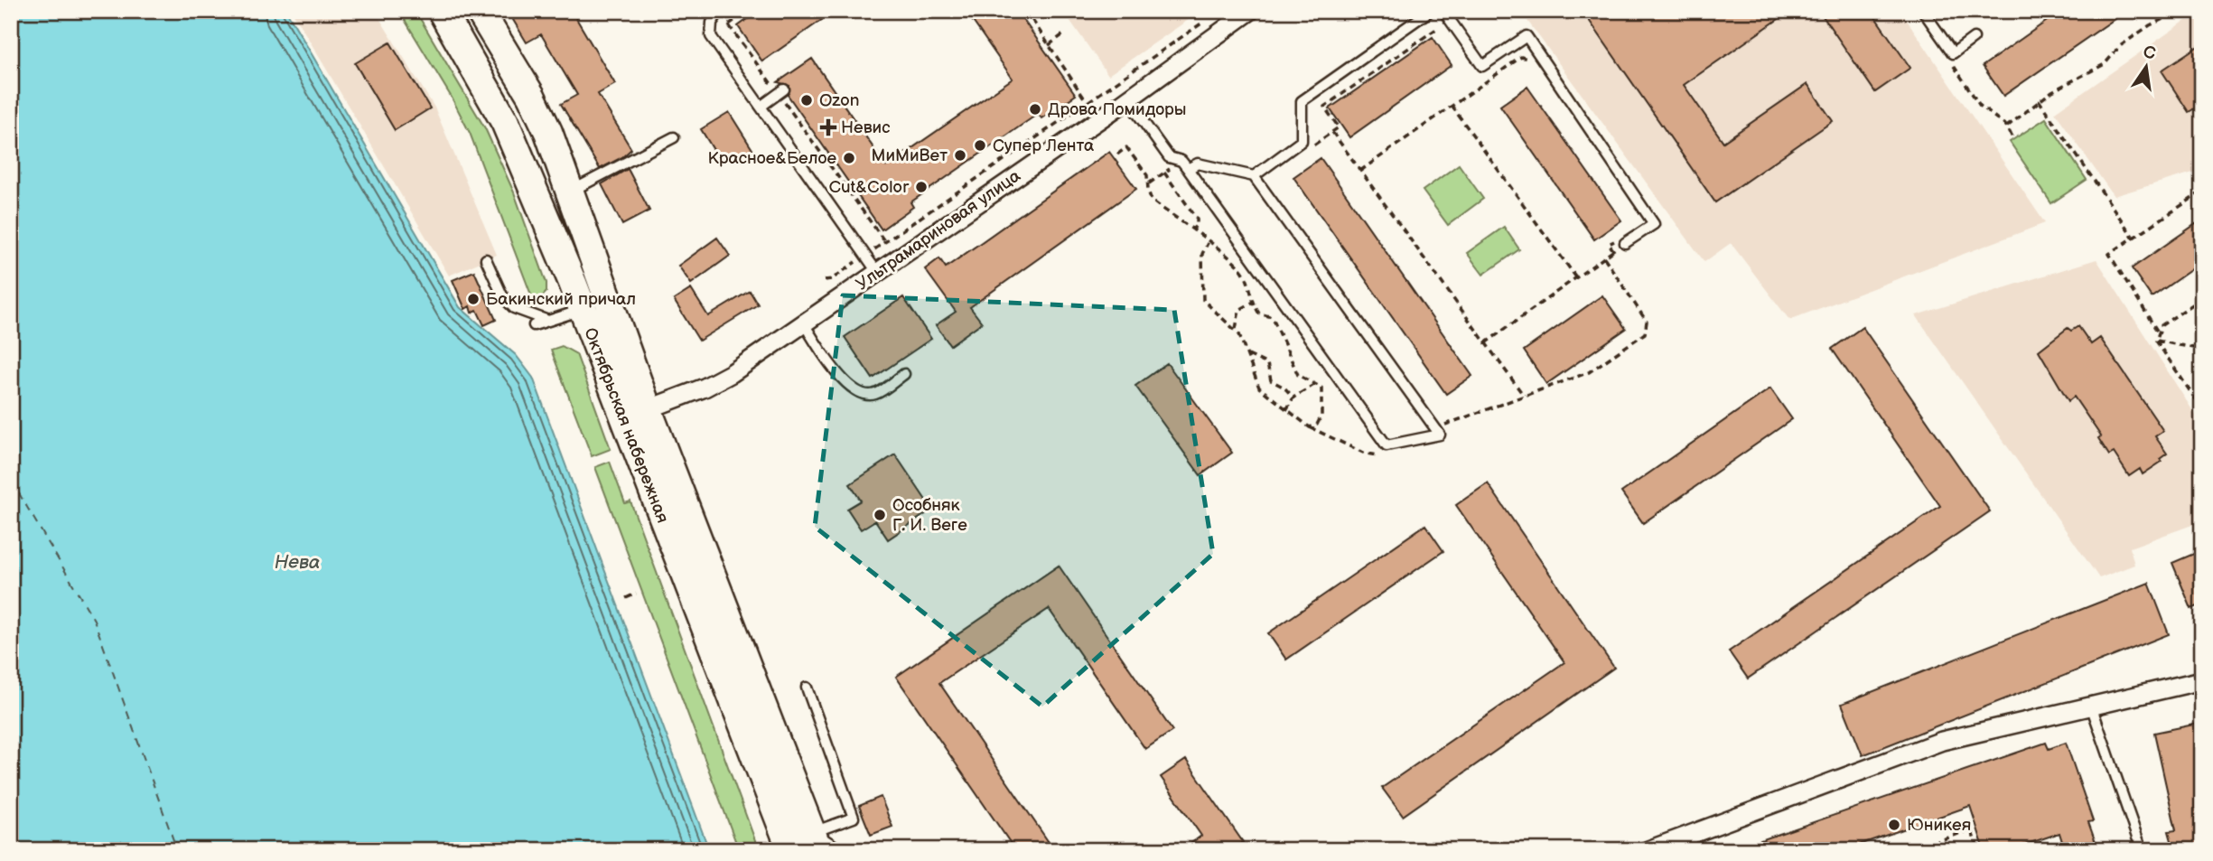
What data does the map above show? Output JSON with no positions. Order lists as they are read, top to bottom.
{
  "streets": {
    "main road": ["Октябрьская набережная"],
    "street": ["Ультрамариновая улица"]
  },
  "crossings": [
    ["Ультрамариновая улица", "Октябрьская набережная"]
  ],
  "water": ["Нева"],
  "places": {
    "other": [
      "Ozon",
      "Дрова Помидоры",
      "Супер Лента",
      "МиМиВет",
      "Красное&Белое",
      "Cut&Color",
      "Бакинский причал",
      "Особняк Г. И. Веге",
      "Юникея"
    ],
    "health": ["Невис"]
  },
  "north": "top"
}
